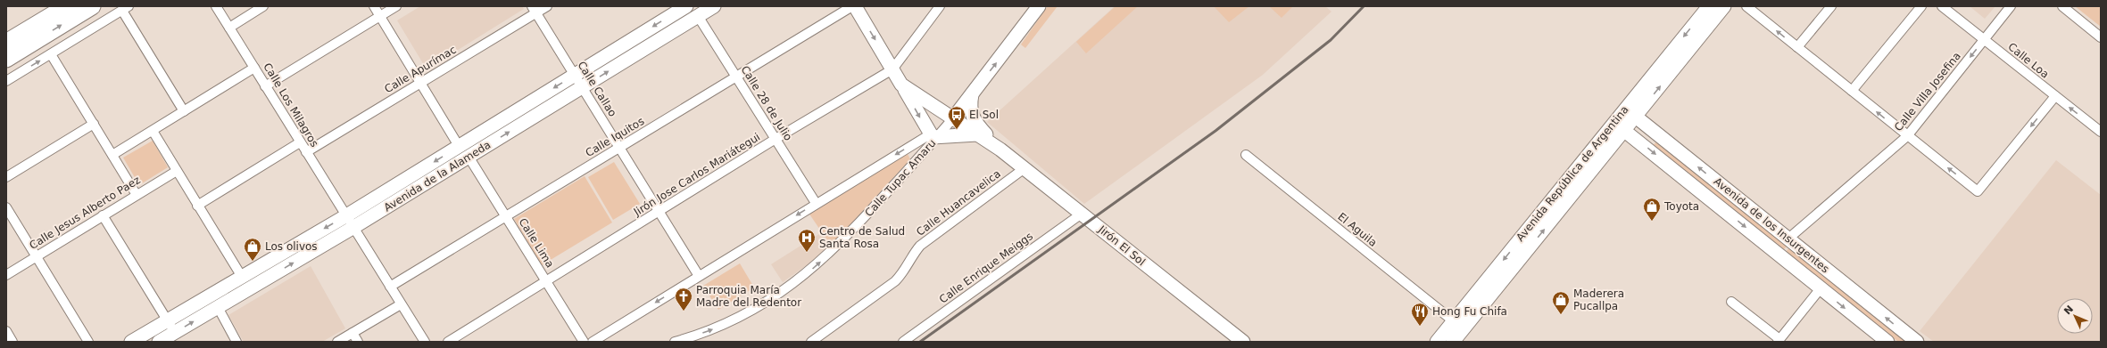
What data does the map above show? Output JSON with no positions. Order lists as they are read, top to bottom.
{
  "streets": {
    "street": [
      "Calle Loa",
      "Calle Apurímac",
      "Calle Callao",
      "Calle Villa Josefina",
      "Calle 28 de Julio",
      "Calle Los Milagros",
      "Calle Iquitos",
      "Avenida República de Argentina",
      "Jirón Jose Carlos Mariátegui",
      "Avenida de la Alameda",
      "Calle Tupac Amaru",
      "Calle Huancavelica",
      "Calle Jesus Alberto Paez",
      "Avenida de los Insurgentes",
      "El Aguila",
      "Calle Lima",
      "Jirón El Sol",
      "Calle Enrique Meiggs"
    ]
  },
  "crossings": [
    ["Calle Loa", "Calle Villa Josefina"],
    ["Calle Apurímac", "Calle Callao"],
    ["Calle Apurímac", "Calle Los Milagros"],
    ["Calle Callao", "Calle Iquitos"],
    ["Calle Callao", "Jirón Jose Carlos Mariátegui"],
    ["Calle Callao", "Avenida de la Alameda"],
    ["Calle Callao", "Calle Tupac Amaru"],
    ["Calle Villa Josefina", "Avenida de los Insurgentes"],
    ["Calle 28 de Julio", "Calle Iquitos"],
    ["Calle 28 de Julio", "Jirón Jose Carlos Mariátegui"],
    ["Calle 28 de Julio", "Avenida de la Alameda"],
    ["Calle 28 de Julio", "Calle Tupac Amaru"],
    ["Calle Los Milagros", "Calle Iquitos"],
    ["Calle Los Milagros", "Avenida de la Alameda"],
    ["Calle Iquitos", "Calle Lima"],
    ["Avenida República de Argentina", "Avenida de los Insurgentes"],
    ["Avenida República de Argentina", "El Aguila"],
    ["Jirón Jose Carlos Mariátegui", "Calle Lima"],
    ["Avenida de la Alameda", "Calle Lima"],
    ["Calle Tupac Amaru", "Jirón El Sol"],
    ["Calle Huancavelica", "Jirón El Sol"],
    ["Jirón El Sol", "Calle Enrique Meiggs"]
  ],
  "places": {
    "bus stop": ["El Sol"],
    "shop": ["Toyota", "Los olivos", "Maderera Pucallpa"],
    "hospital": ["Centro de Salud Santa Rosa"],
    "church": ["Parroquia María Madre del Redentor"],
    "restaurant": ["Hong Fu Chifa"]
  },
  "north": "top left"
}
